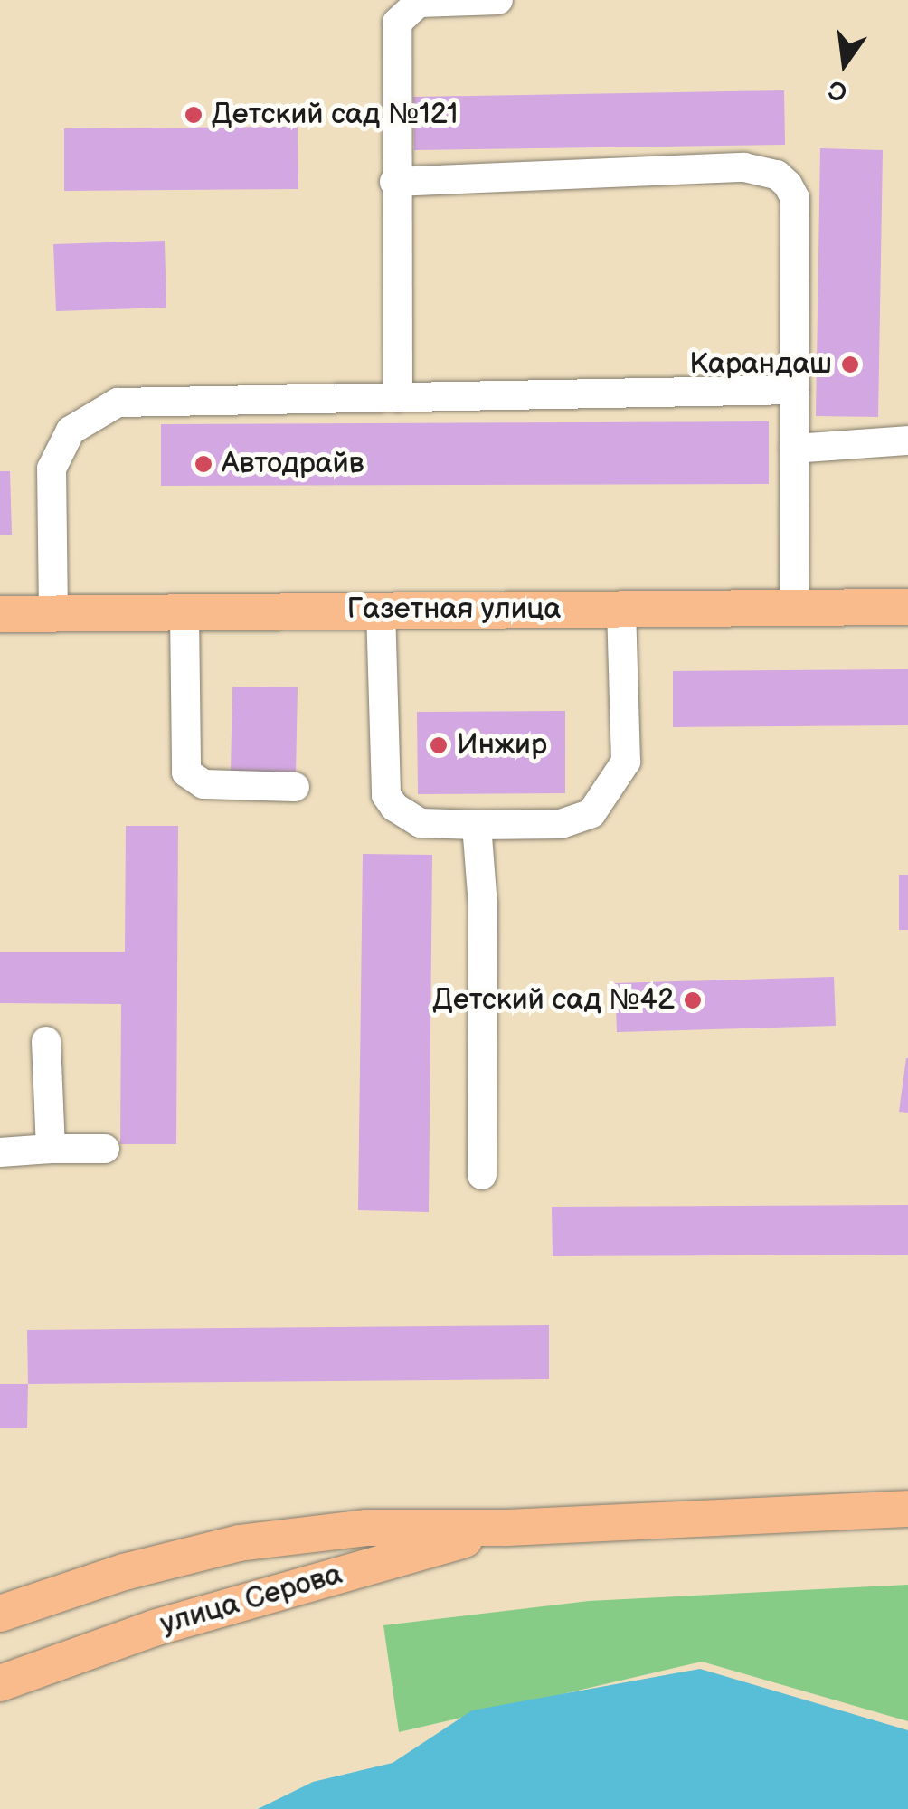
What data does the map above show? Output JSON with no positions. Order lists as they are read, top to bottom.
{
  "streets": {
    "main road": ["Газетная улица", "улица Серова"]
  },
  "places": [
    "Детский сад №121",
    "Карандаш",
    "Автодрайв",
    "Инжир",
    "Детский сад №42"
  ],
  "north": "bottom"
}
